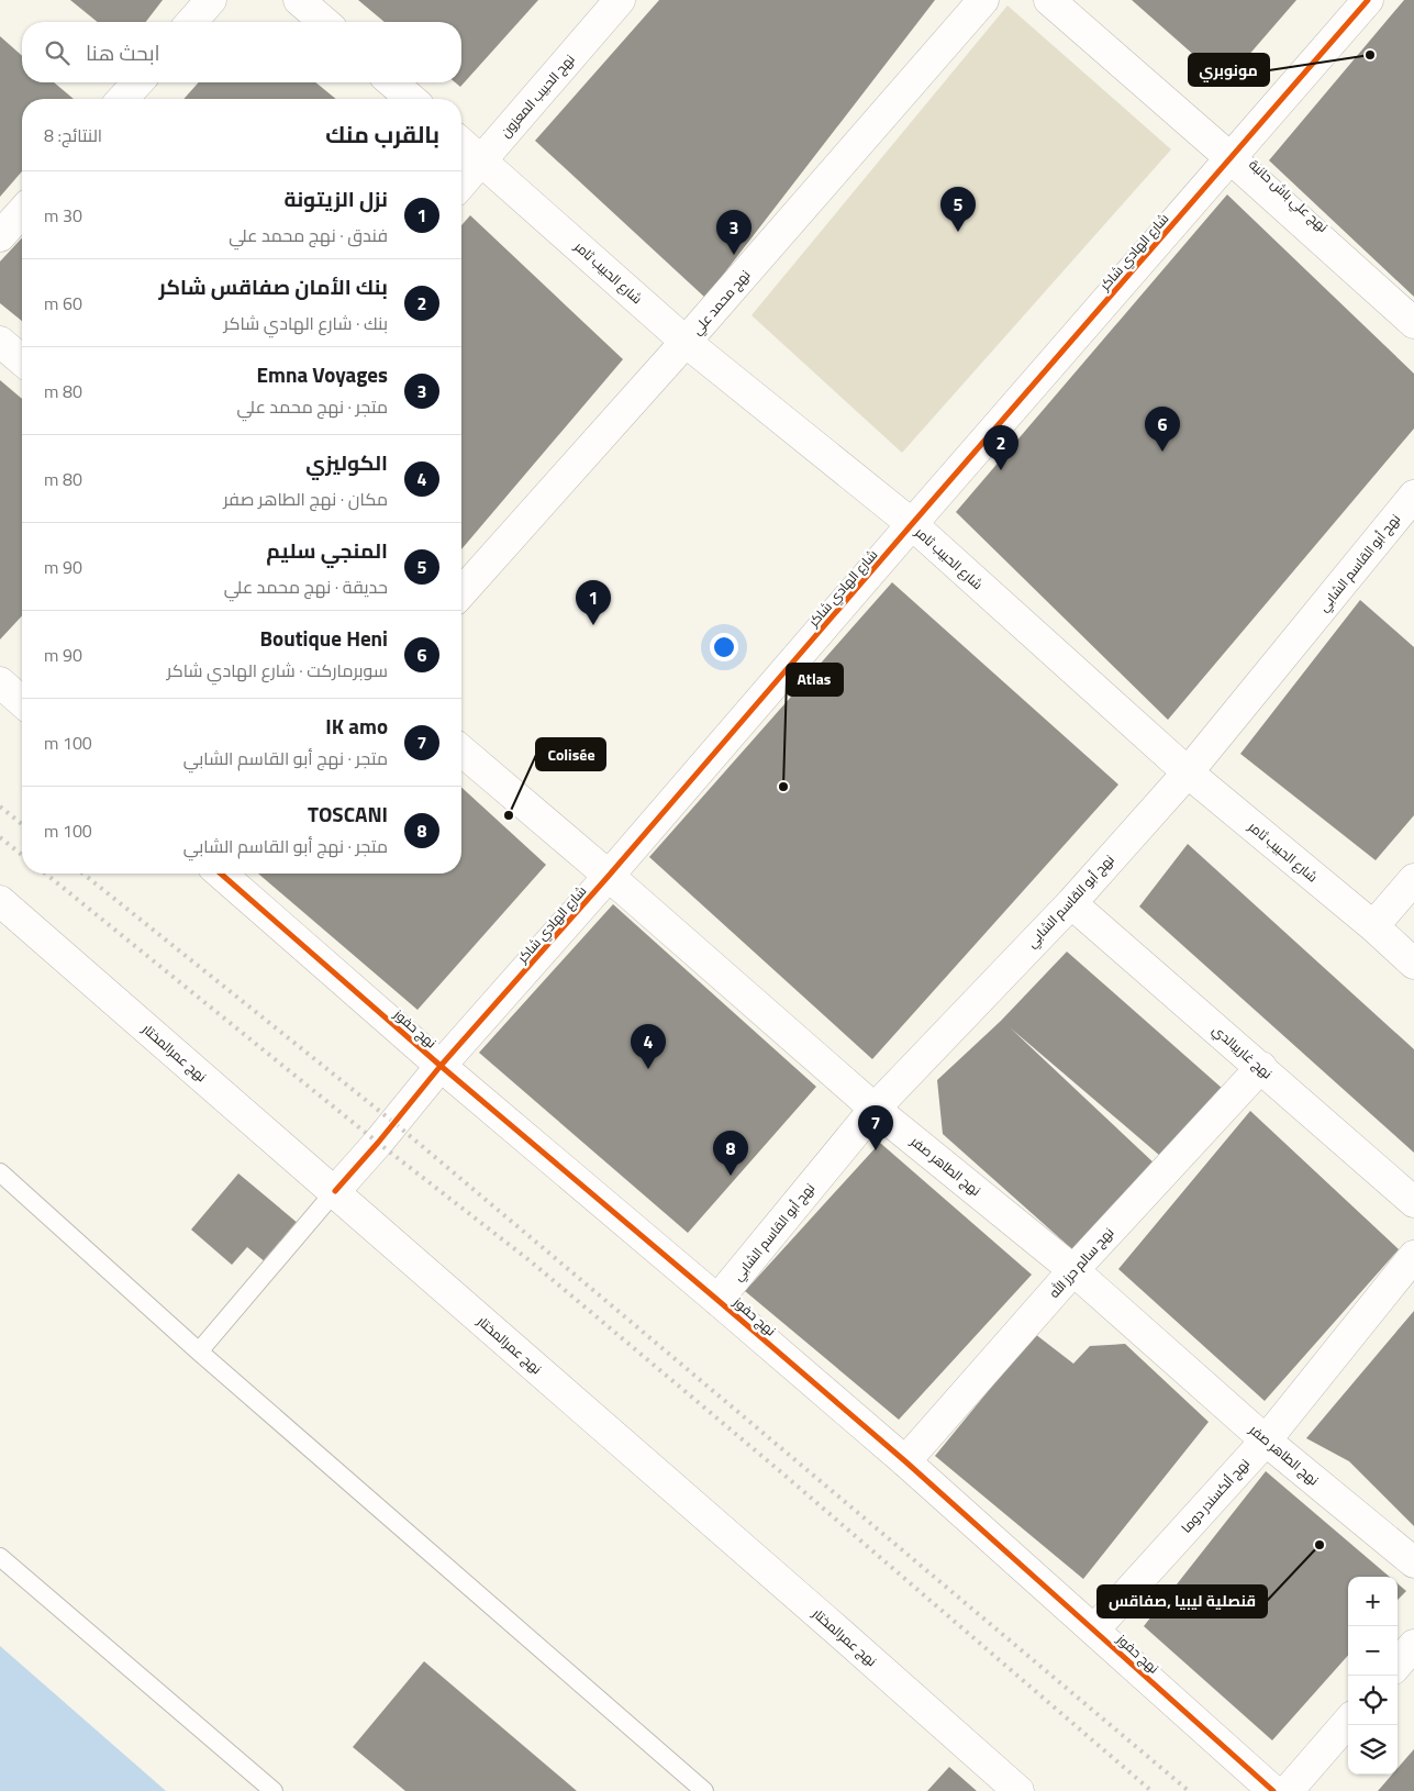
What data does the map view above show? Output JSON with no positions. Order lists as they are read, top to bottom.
{
  "streets": {
    "street": [
      "نهج الحبيب المعزون",
      "نهج علي باش حانبة",
      "شارع الهادي شاكر",
      "شارع الحبيب ثامر",
      "نهج محمد علي",
      "نهج أبو القاسم الشابي",
      "نهج حفوز",
      "نهج غاريبالدي",
      "نهج عمرالمختار",
      "نهج الطاهر صفر",
      "نهج سالم حرز الله",
      "نهج ألكسندر دوما"
    ]
  },
  "crossings": [
    ["نهج الحبيب المعزون", "شارع الحبيب ثامر"],
    ["نهج علي باش حانبة", "شارع الهادي شاكر"],
    ["شارع الهادي شاكر", "شارع الحبيب ثامر"],
    ["شارع الهادي شاكر", "نهج حفوز"],
    ["شارع الهادي شاكر", "نهج عمرالمختار"],
    ["شارع الهادي شاكر", "نهج الطاهر صفر"],
    ["شارع الحبيب ثامر", "نهج محمد علي"],
    ["شارع الحبيب ثامر", "نهج أبو القاسم الشابي"],
    ["نهج أبو القاسم الشابي", "نهج حفوز"],
    ["نهج أبو القاسم الشابي", "نهج غاريبالدي"],
    ["نهج أبو القاسم الشابي", "نهج الطاهر صفر"],
    ["نهج حفوز", "نهج سالم حرز الله"],
    ["نهج حفوز", "نهج ألكسندر دوما"],
    ["نهج غاريبالدي", "نهج سالم حرز الله"],
    ["نهج الطاهر صفر", "نهج سالم حرز الله"],
    ["نهج الطاهر صفر", "نهج ألكسندر دوما"]
  ],
  "places": [
    "مونوبري",
    "Atlas",
    "Colisée",
    "قنصلية ليبيا ,صفاقس"
  ],
  "page": {
    "search": "ابحث هنا",
    "heading": ["بالقرب منك", "النتائج: 8"],
    "list": [
      {
        "mark": "1",
        "name": "نزل الزيتونة",
        "note": "فندق · نهج محمد علي",
        "value": "30 m"
      },
      {
        "mark": "2",
        "name": "بنك الأمان صفاقس شاكر",
        "note": "بنك · شارع الهادي شاكر",
        "value": "60 m"
      },
      {
        "mark": "3",
        "name": "Emna Voyages",
        "note": "متجر · نهج محمد علي",
        "value": "80 m"
      },
      {
        "mark": "4",
        "name": "الكوليزي",
        "note": "مكان · نهج الطاهر صفر",
        "value": "80 m"
      },
      {
        "mark": "5",
        "name": "المنجي سليم",
        "note": "حديقة · نهج محمد علي",
        "value": "90 m"
      },
      {
        "mark": "6",
        "name": "Boutique Heni",
        "note": "سوبرماركت · شارع الهادي شاكر",
        "value": "90 m"
      },
      {
        "mark": "7",
        "name": "IK amo",
        "note": "متجر · نهج أبو القاسم الشابي",
        "value": "100 m"
      },
      {
        "mark": "8",
        "name": "TOSCANI",
        "note": "متجر · نهج أبو القاسم الشابي",
        "value": "100 m"
      }
    ],
    "pins": [
      "5",
      "3",
      "6",
      "2",
      "1",
      "4",
      "7",
      "8"
    ],
    "map_buttons": ["+", "−"]
  }
}
